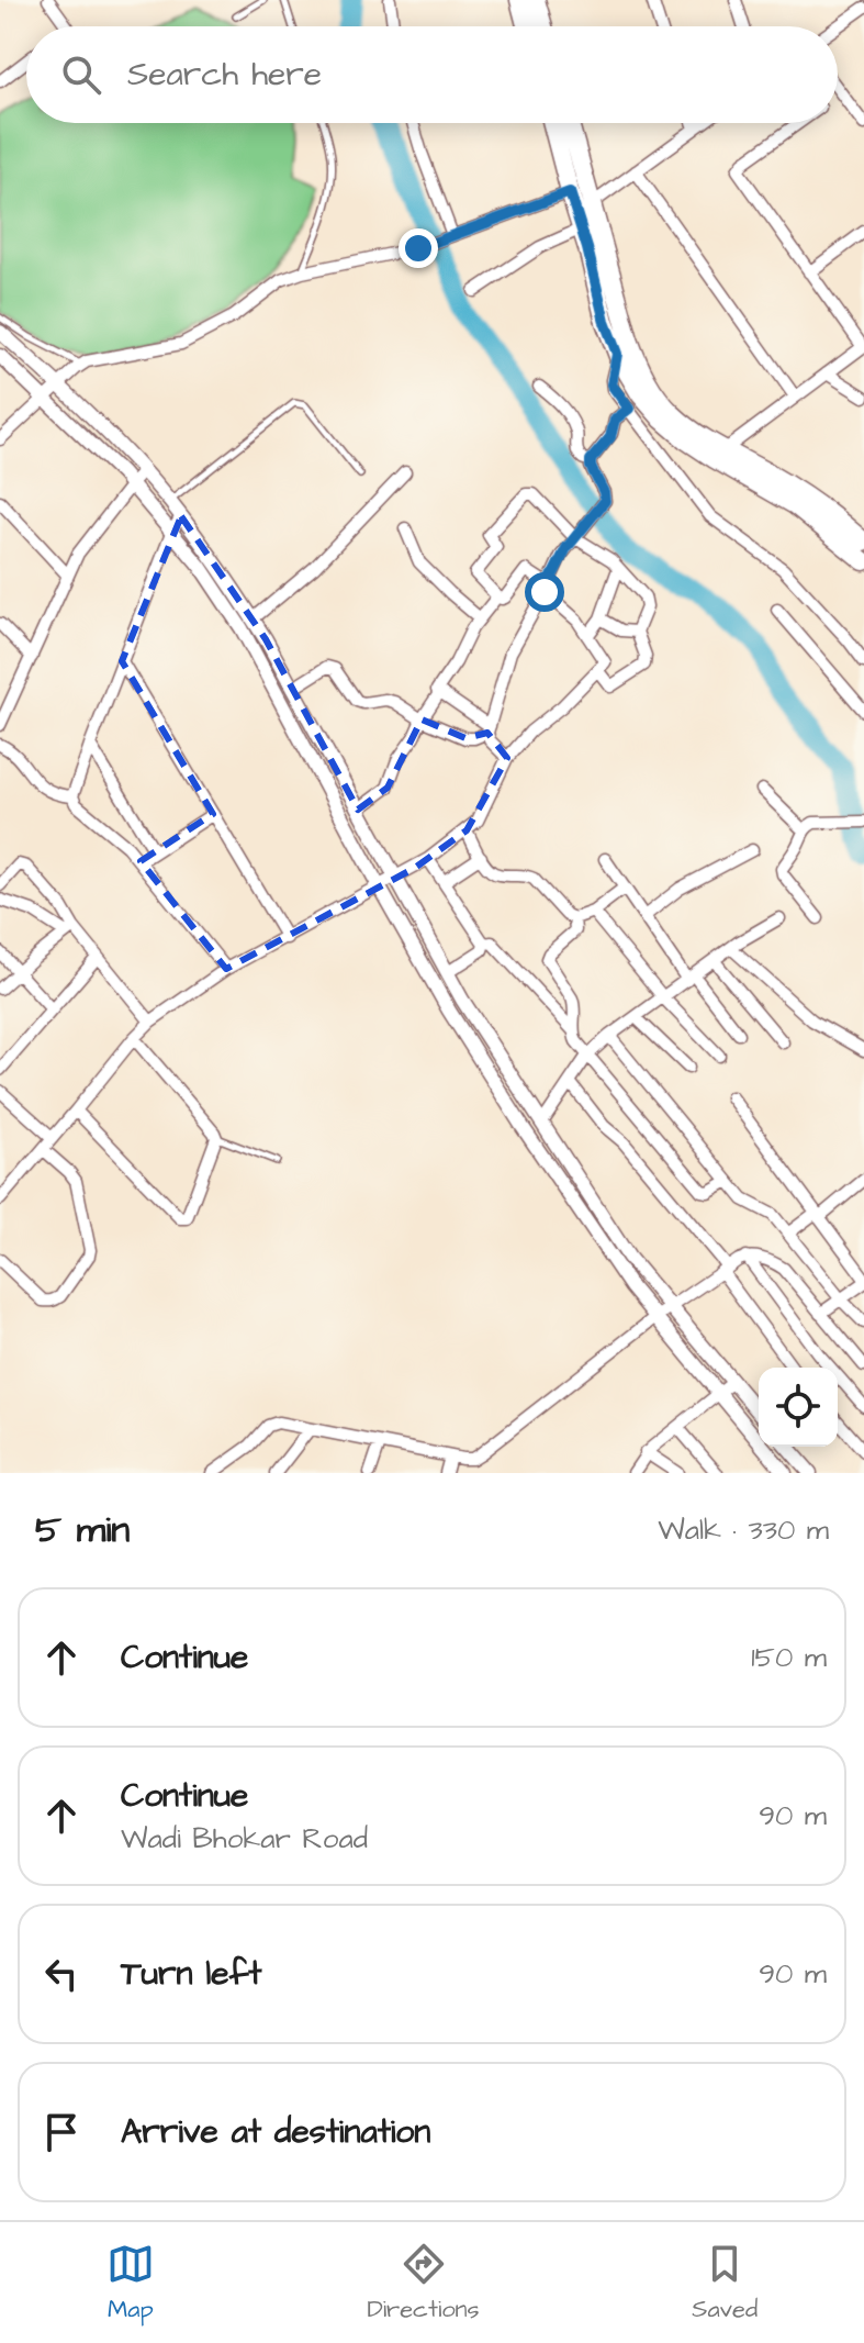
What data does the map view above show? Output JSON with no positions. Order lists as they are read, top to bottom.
{
  "page": {
    "search": "Search here",
    "heading": ["5 min", "Walk · 330 m"],
    "list": [
      ["Continue", "150 m"],
      ["Continue", "Wadi Bhokar Road", "90 m"],
      ["Turn left", "90 m"],
      "Arrive at destination"
    ],
    "nav": ["Map", "Directions", "Saved"]
  }
}
